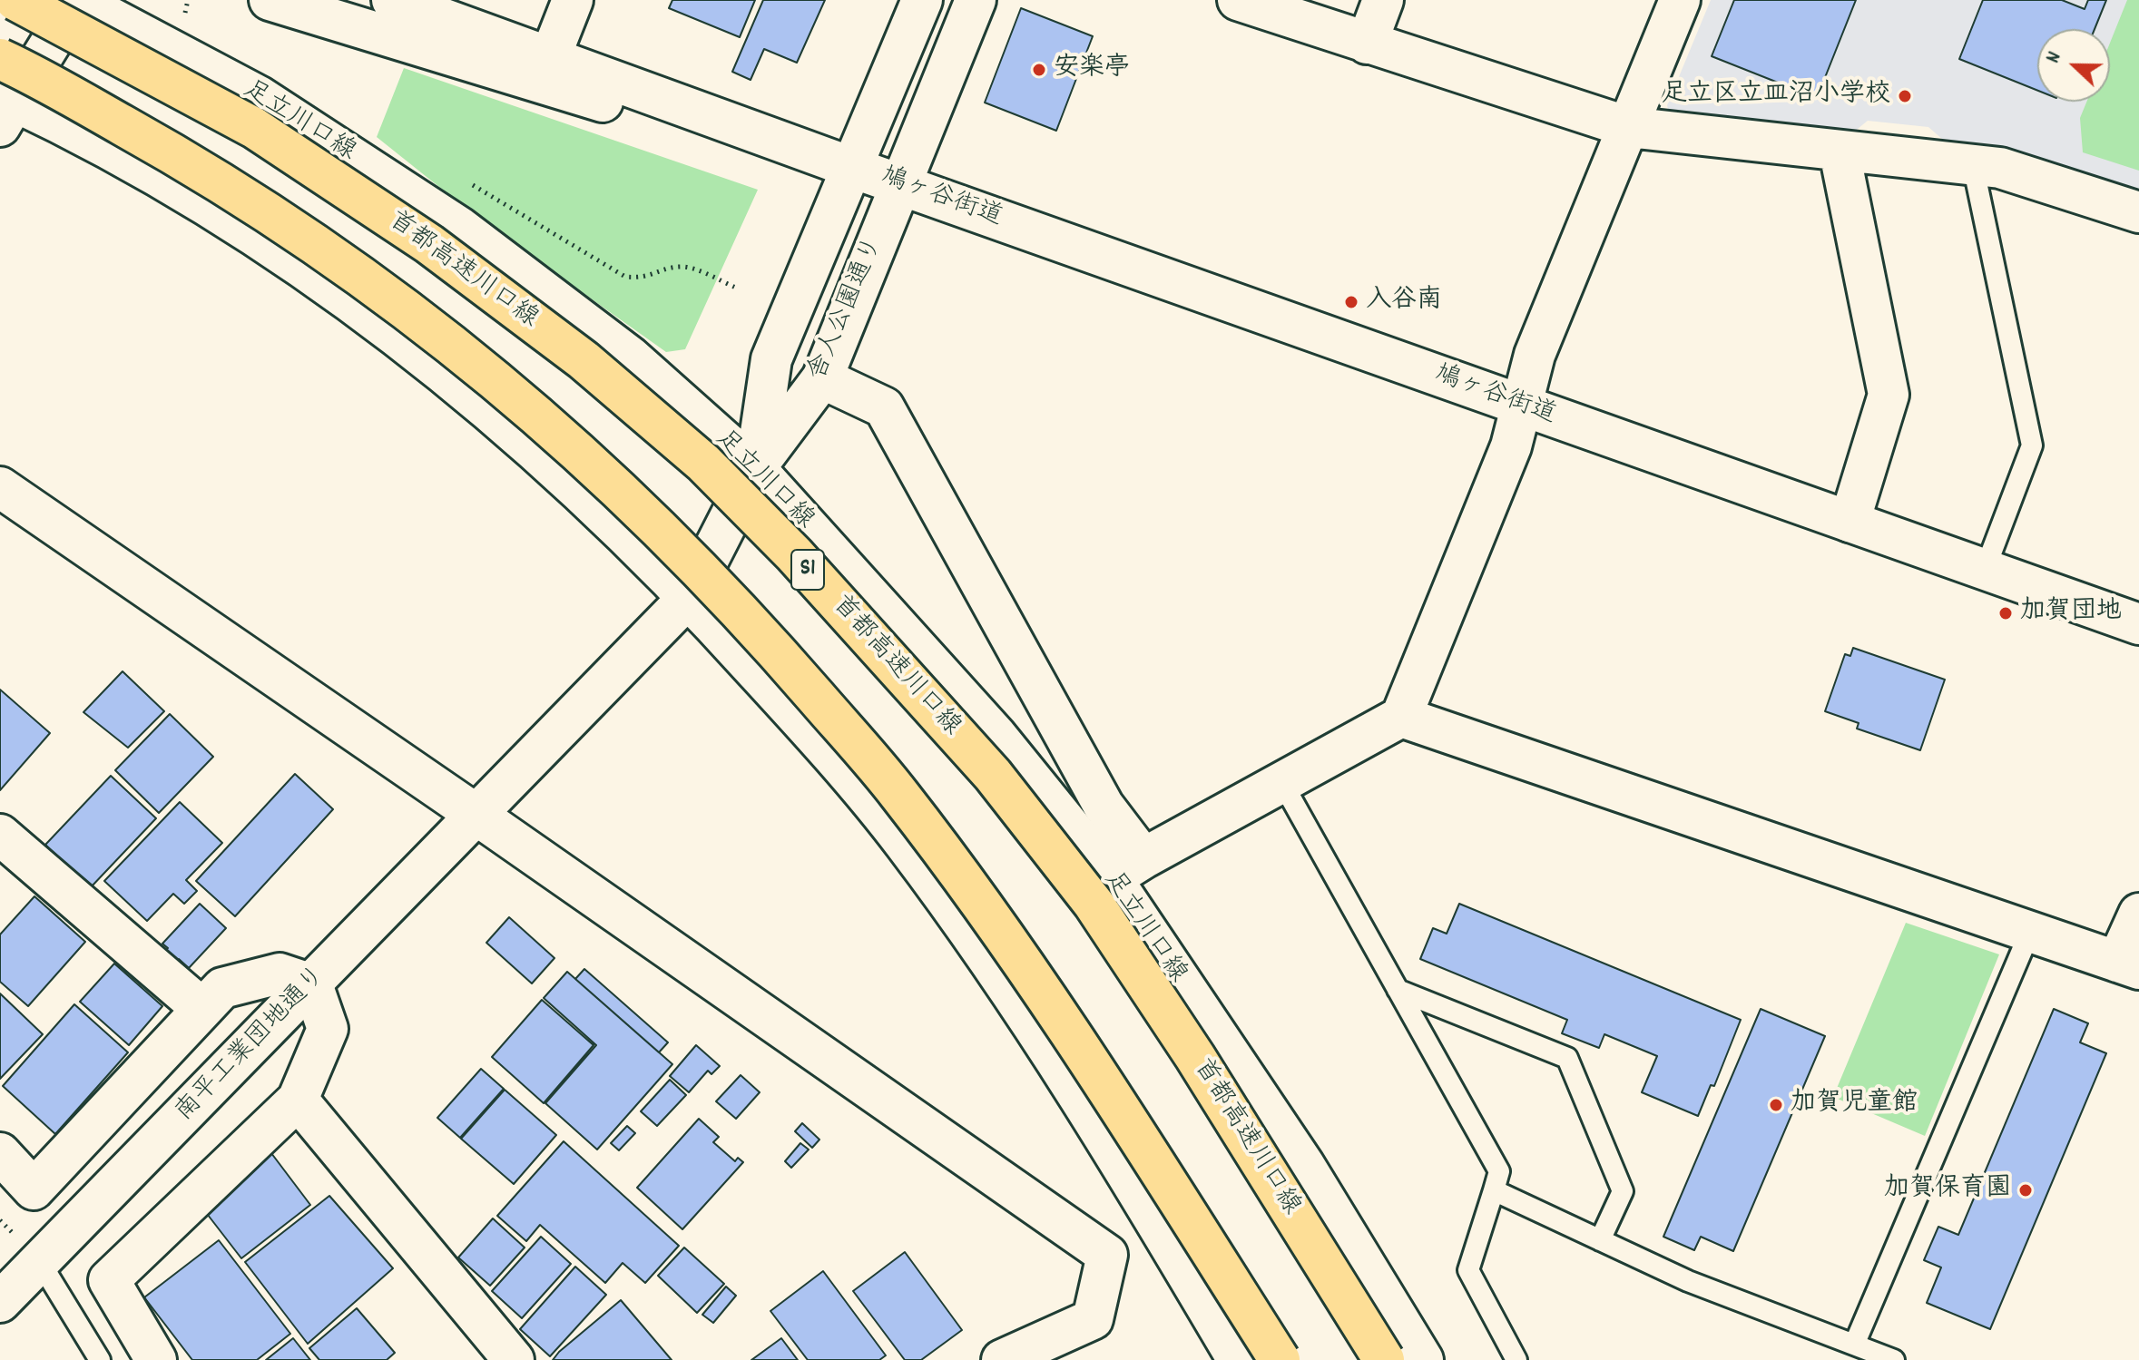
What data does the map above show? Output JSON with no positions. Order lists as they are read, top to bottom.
{
  "streets": {
    "highway": ["首都高速川口線", "S1"],
    "street": [
      "足立川口線",
      "鳩ヶ谷街道",
      "舎人公園通り",
      "南平工業団地通り"
    ]
  },
  "crossings": [
    ["足立川口線", "舎人公園通り"],
    ["足立川口線", "南平工業団地通り"],
    ["鳩ヶ谷街道", "舎人公園通り"],
    ["舎人公園通り", "南平工業団地通り"]
  ],
  "places": [
    "安楽亭",
    "足立区立皿沼小学校",
    "入谷南",
    "加賀団地",
    "加賀児童館",
    "加賀保育園"
  ],
  "north": "left"
}
